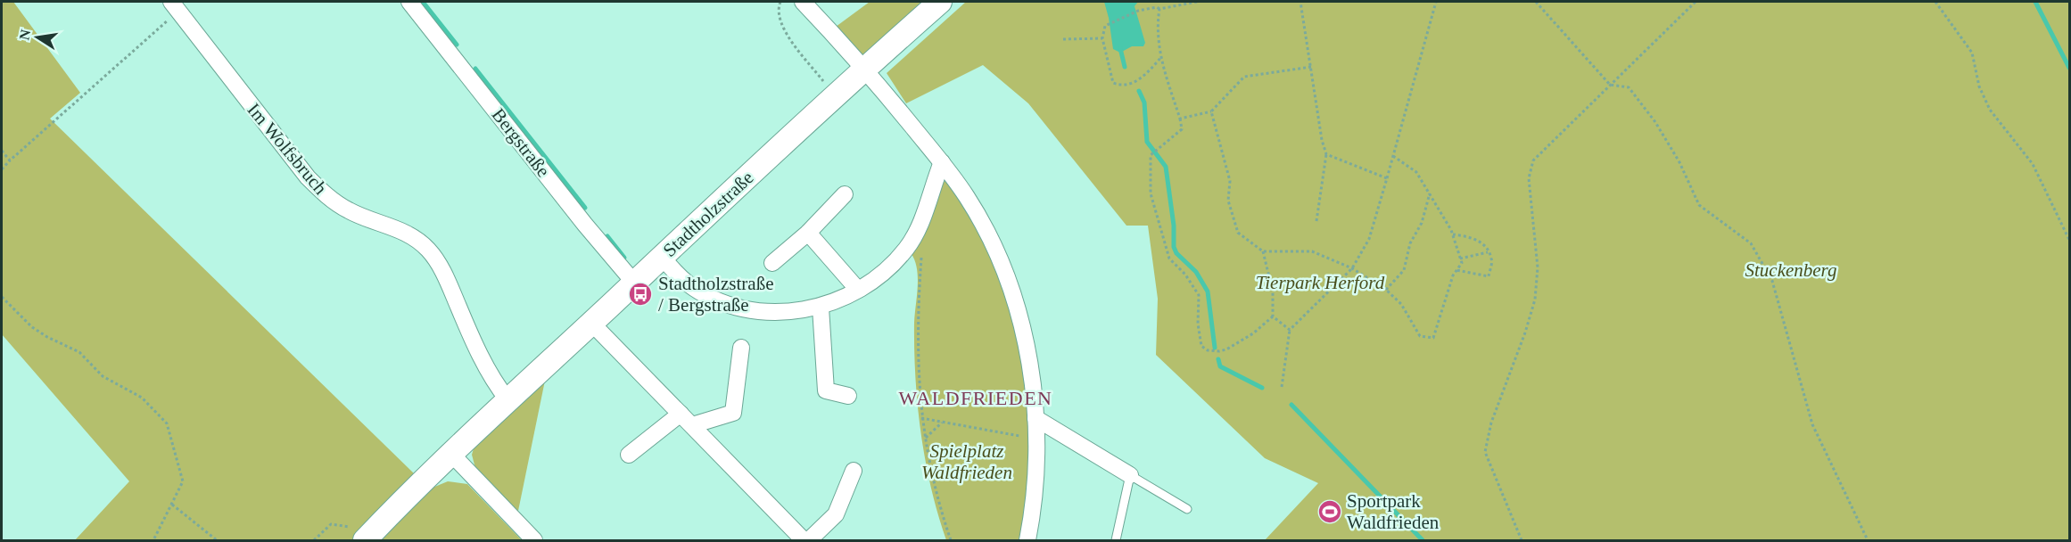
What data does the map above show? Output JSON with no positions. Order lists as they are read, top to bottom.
{
  "streets": {
    "street": ["Bergstraße", "Im Wolfsbruch", "Stadtholzstraße"]
  },
  "crossings": [
    ["Bergstraße", "Stadtholzstraße"],
    ["Im Wolfsbruch", "Stadtholzstraße"]
  ],
  "districts": ["WALDFRIEDEN"],
  "parks": ["Stuckenberg", "Tierpark Herford", "Spielplatz Waldfrieden"],
  "places": {
    "bus stop": ["Stadtholzstraße / Bergstraße"],
    "sports": ["Sportpark Waldfrieden"]
  },
  "north": "left"
}
